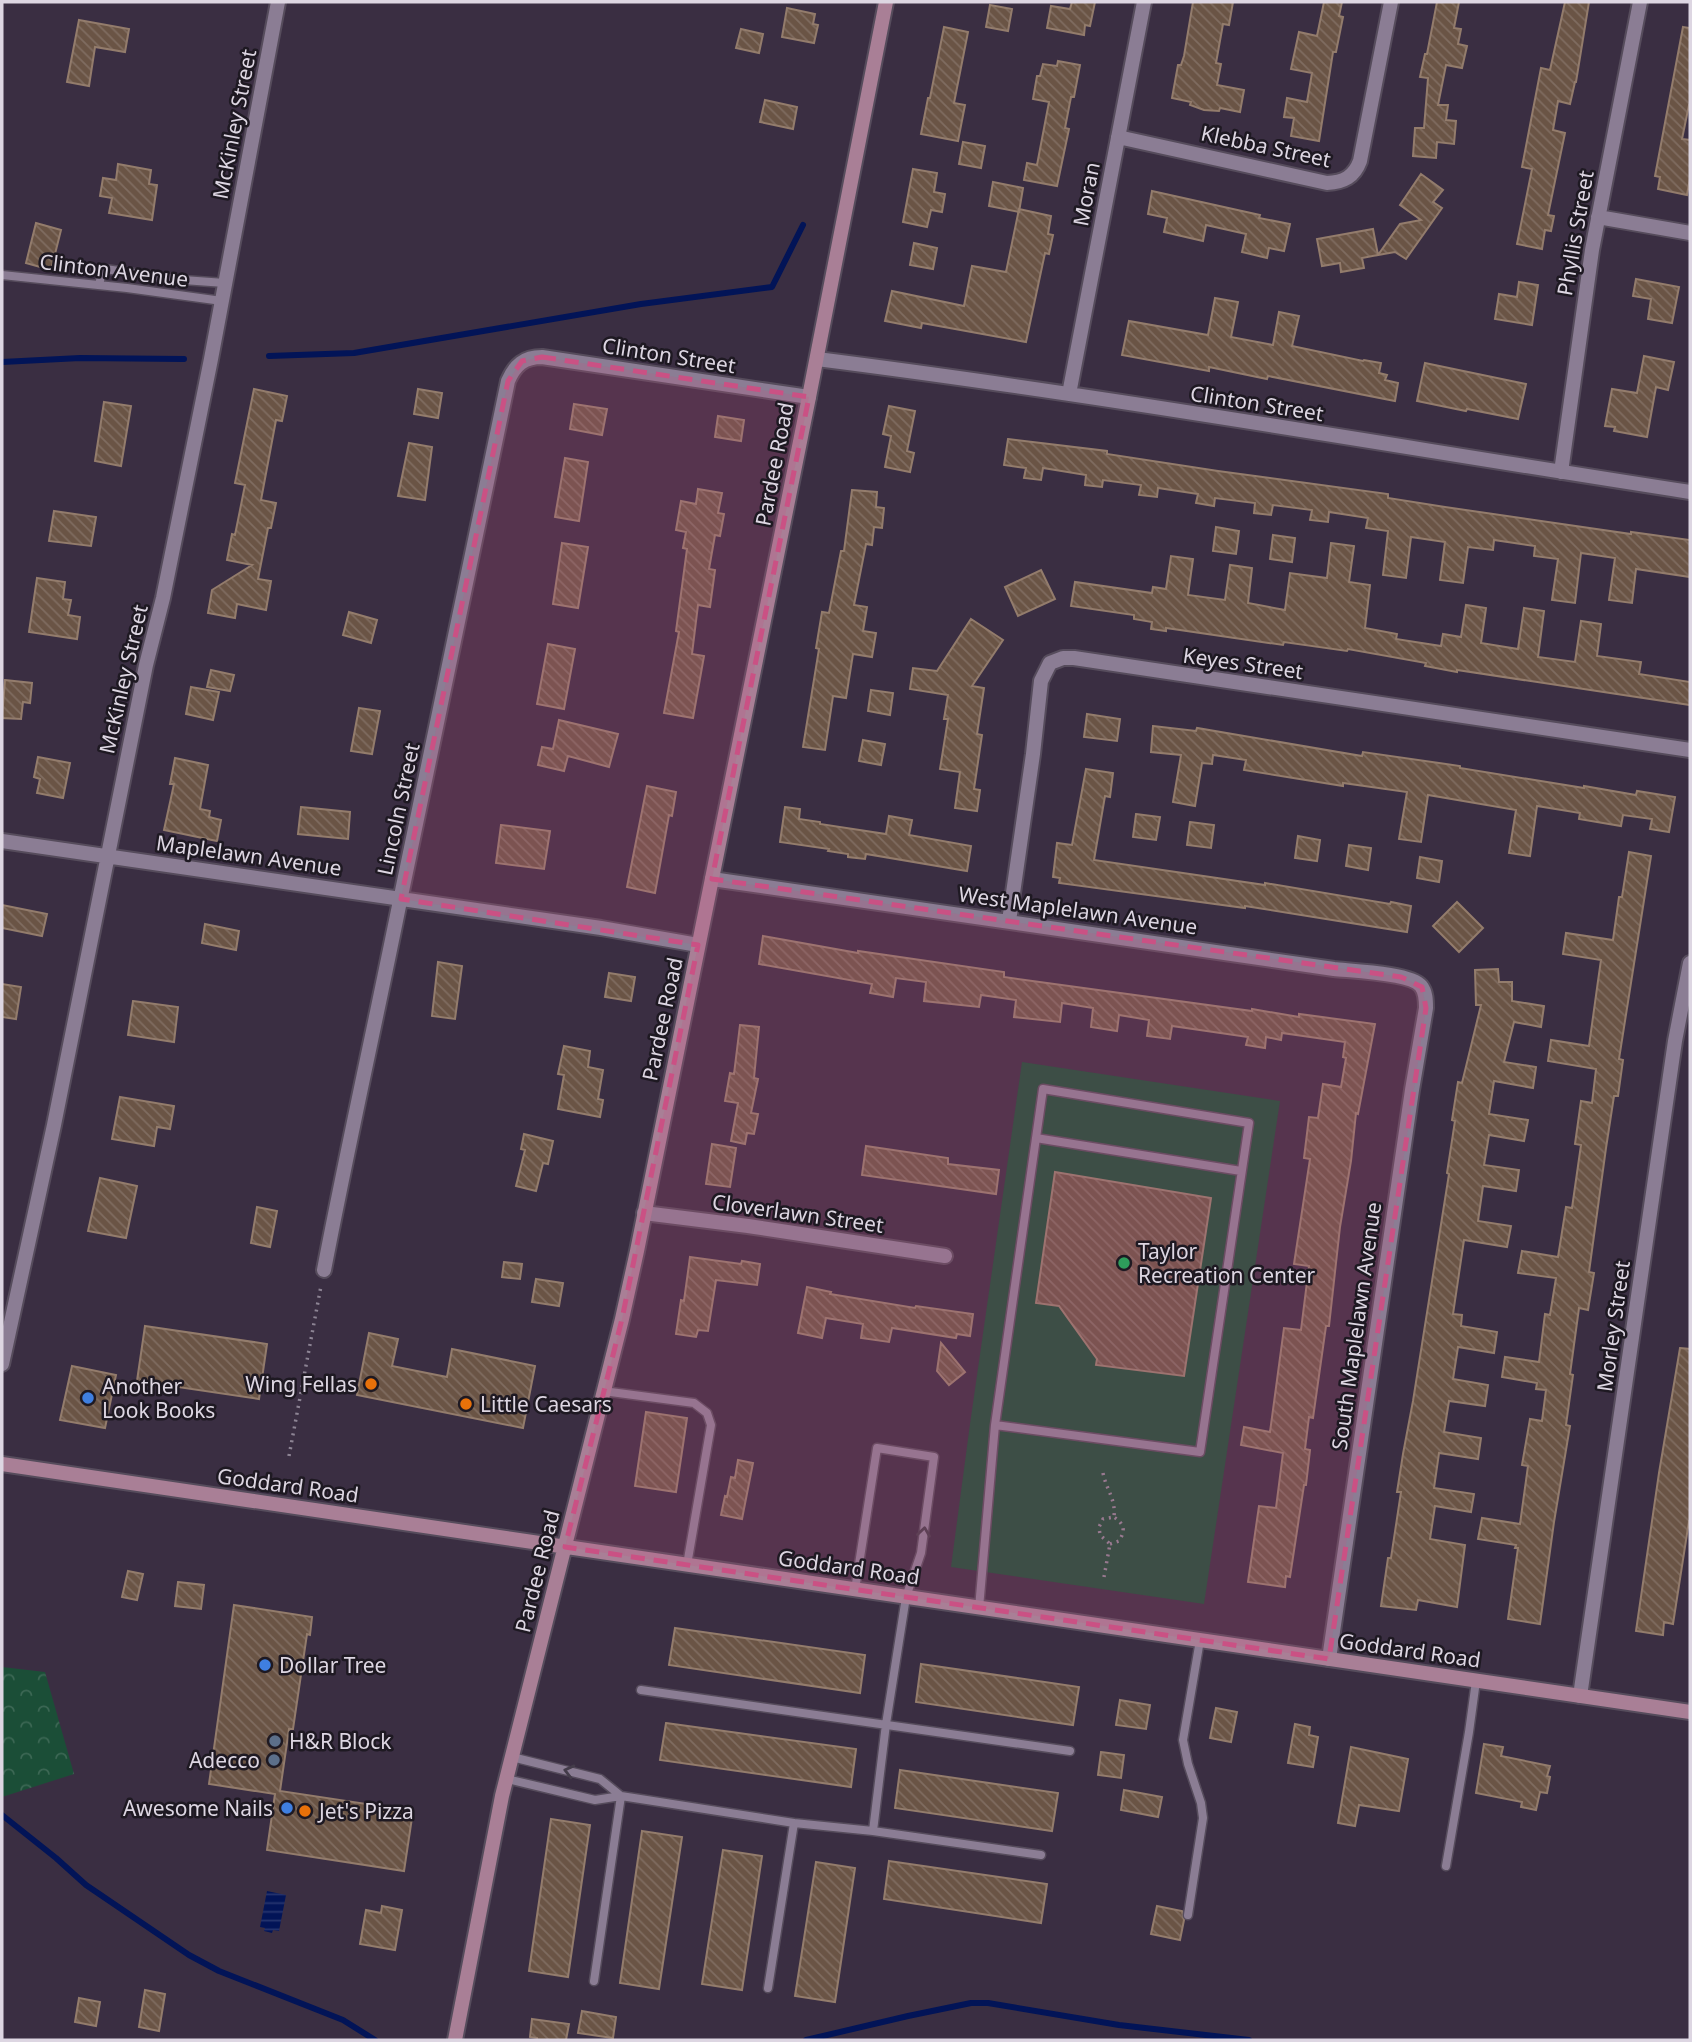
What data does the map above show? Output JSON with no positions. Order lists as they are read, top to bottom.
{
  "streets": {
    "main road": ["Pardee Road", "Goddard Road"],
    "street": [
      "McKinley Street",
      "Klebba Street",
      "Moran",
      "Phyllis Street",
      "Clinton Street",
      "Keyes Street",
      "Lincoln Street",
      "Maplelawn Avenue",
      "West Maplelawn Avenue",
      "Cloverlawn Street",
      "South Maplelawn Avenue",
      "Morley Street"
    ],
    "lane": ["Clinton Avenue"]
  },
  "crossings": [
    ["McKinley Street", "Clinton Avenue"],
    ["McKinley Street", "Maplelawn Avenue"],
    ["Klebba Street", "Moran"],
    ["Moran", "Clinton Street"],
    ["Phyllis Street", "Clinton Street"],
    ["Clinton Street", "Pardee Road"],
    ["Clinton Street", "Lincoln Street"],
    ["Pardee Road", "Maplelawn Avenue"],
    ["Pardee Road", "West Maplelawn Avenue"],
    ["Pardee Road", "Cloverlawn Street"],
    ["Pardee Road", "Goddard Road"],
    ["Keyes Street", "West Maplelawn Avenue"],
    ["Lincoln Street", "Maplelawn Avenue"],
    ["West Maplelawn Avenue", "South Maplelawn Avenue"],
    ["South Maplelawn Avenue", "Goddard Road"],
    ["Morley Street", "Goddard Road"]
  ],
  "places": [
    "Taylor Recreation Center",
    "Wing Fellas",
    "Another Look Books",
    "Little Caesars",
    "Dollar Tree",
    "H&R Block",
    "Adecco",
    "Awesome Nails",
    "Jet's Pizza"
  ]
}
